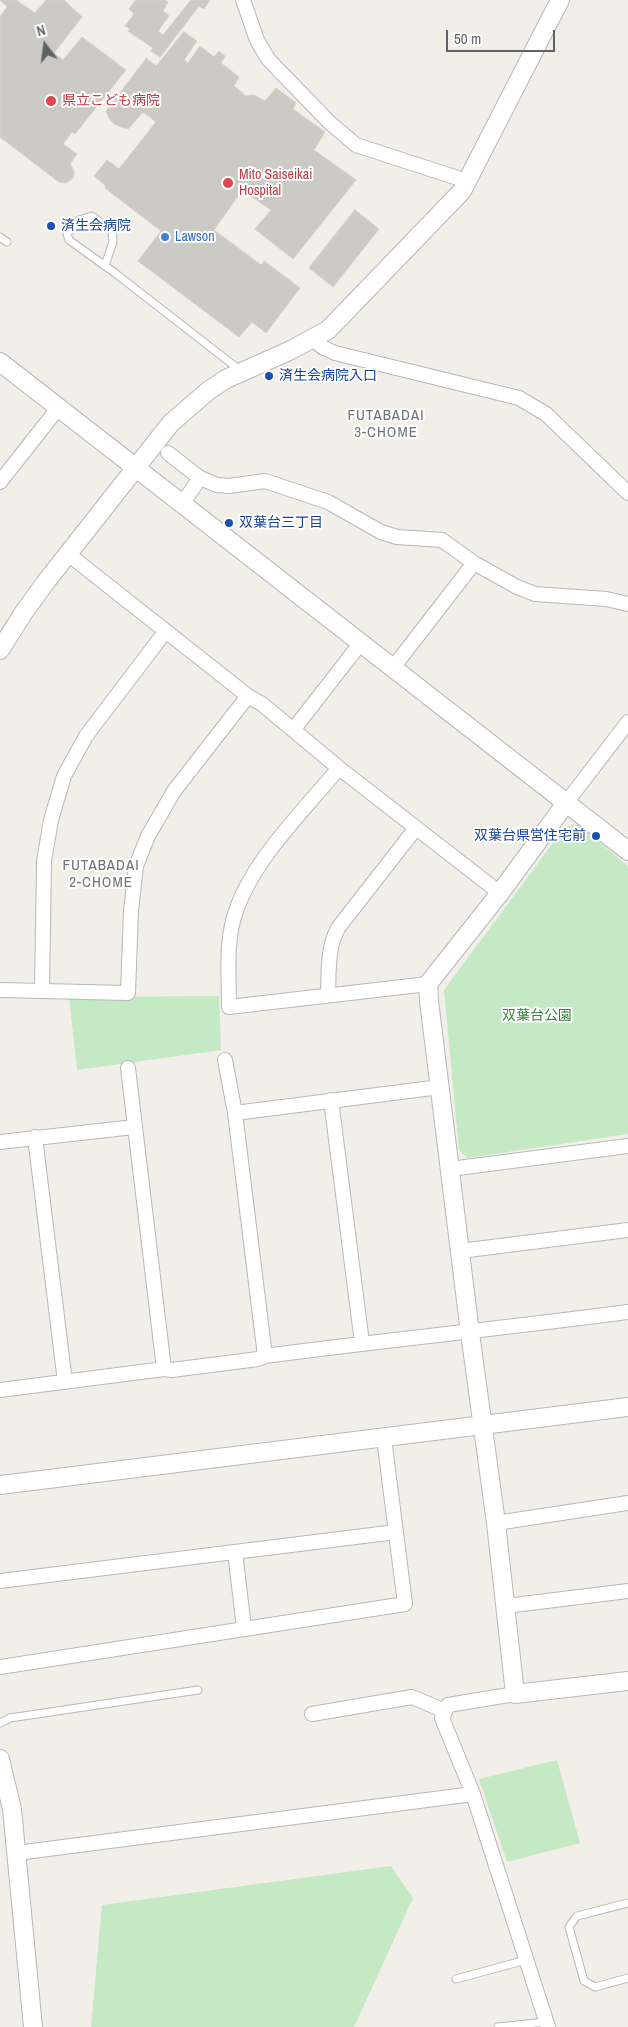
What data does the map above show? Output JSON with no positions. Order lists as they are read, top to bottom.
{
  "districts": ["FUTABADAI 3-CHOME", "FUTABADAI 2-CHOME"],
  "parks": ["双葉台公園"],
  "places": [
    "県立こども病院",
    "Mito Saiseikai Hospital",
    "済生会病院",
    "Lawson",
    "済生会病院入口",
    "双葉台三丁目",
    "双葉台県営住宅前"
  ],
  "scale_bar": "50 m",
  "north": "top"
}
